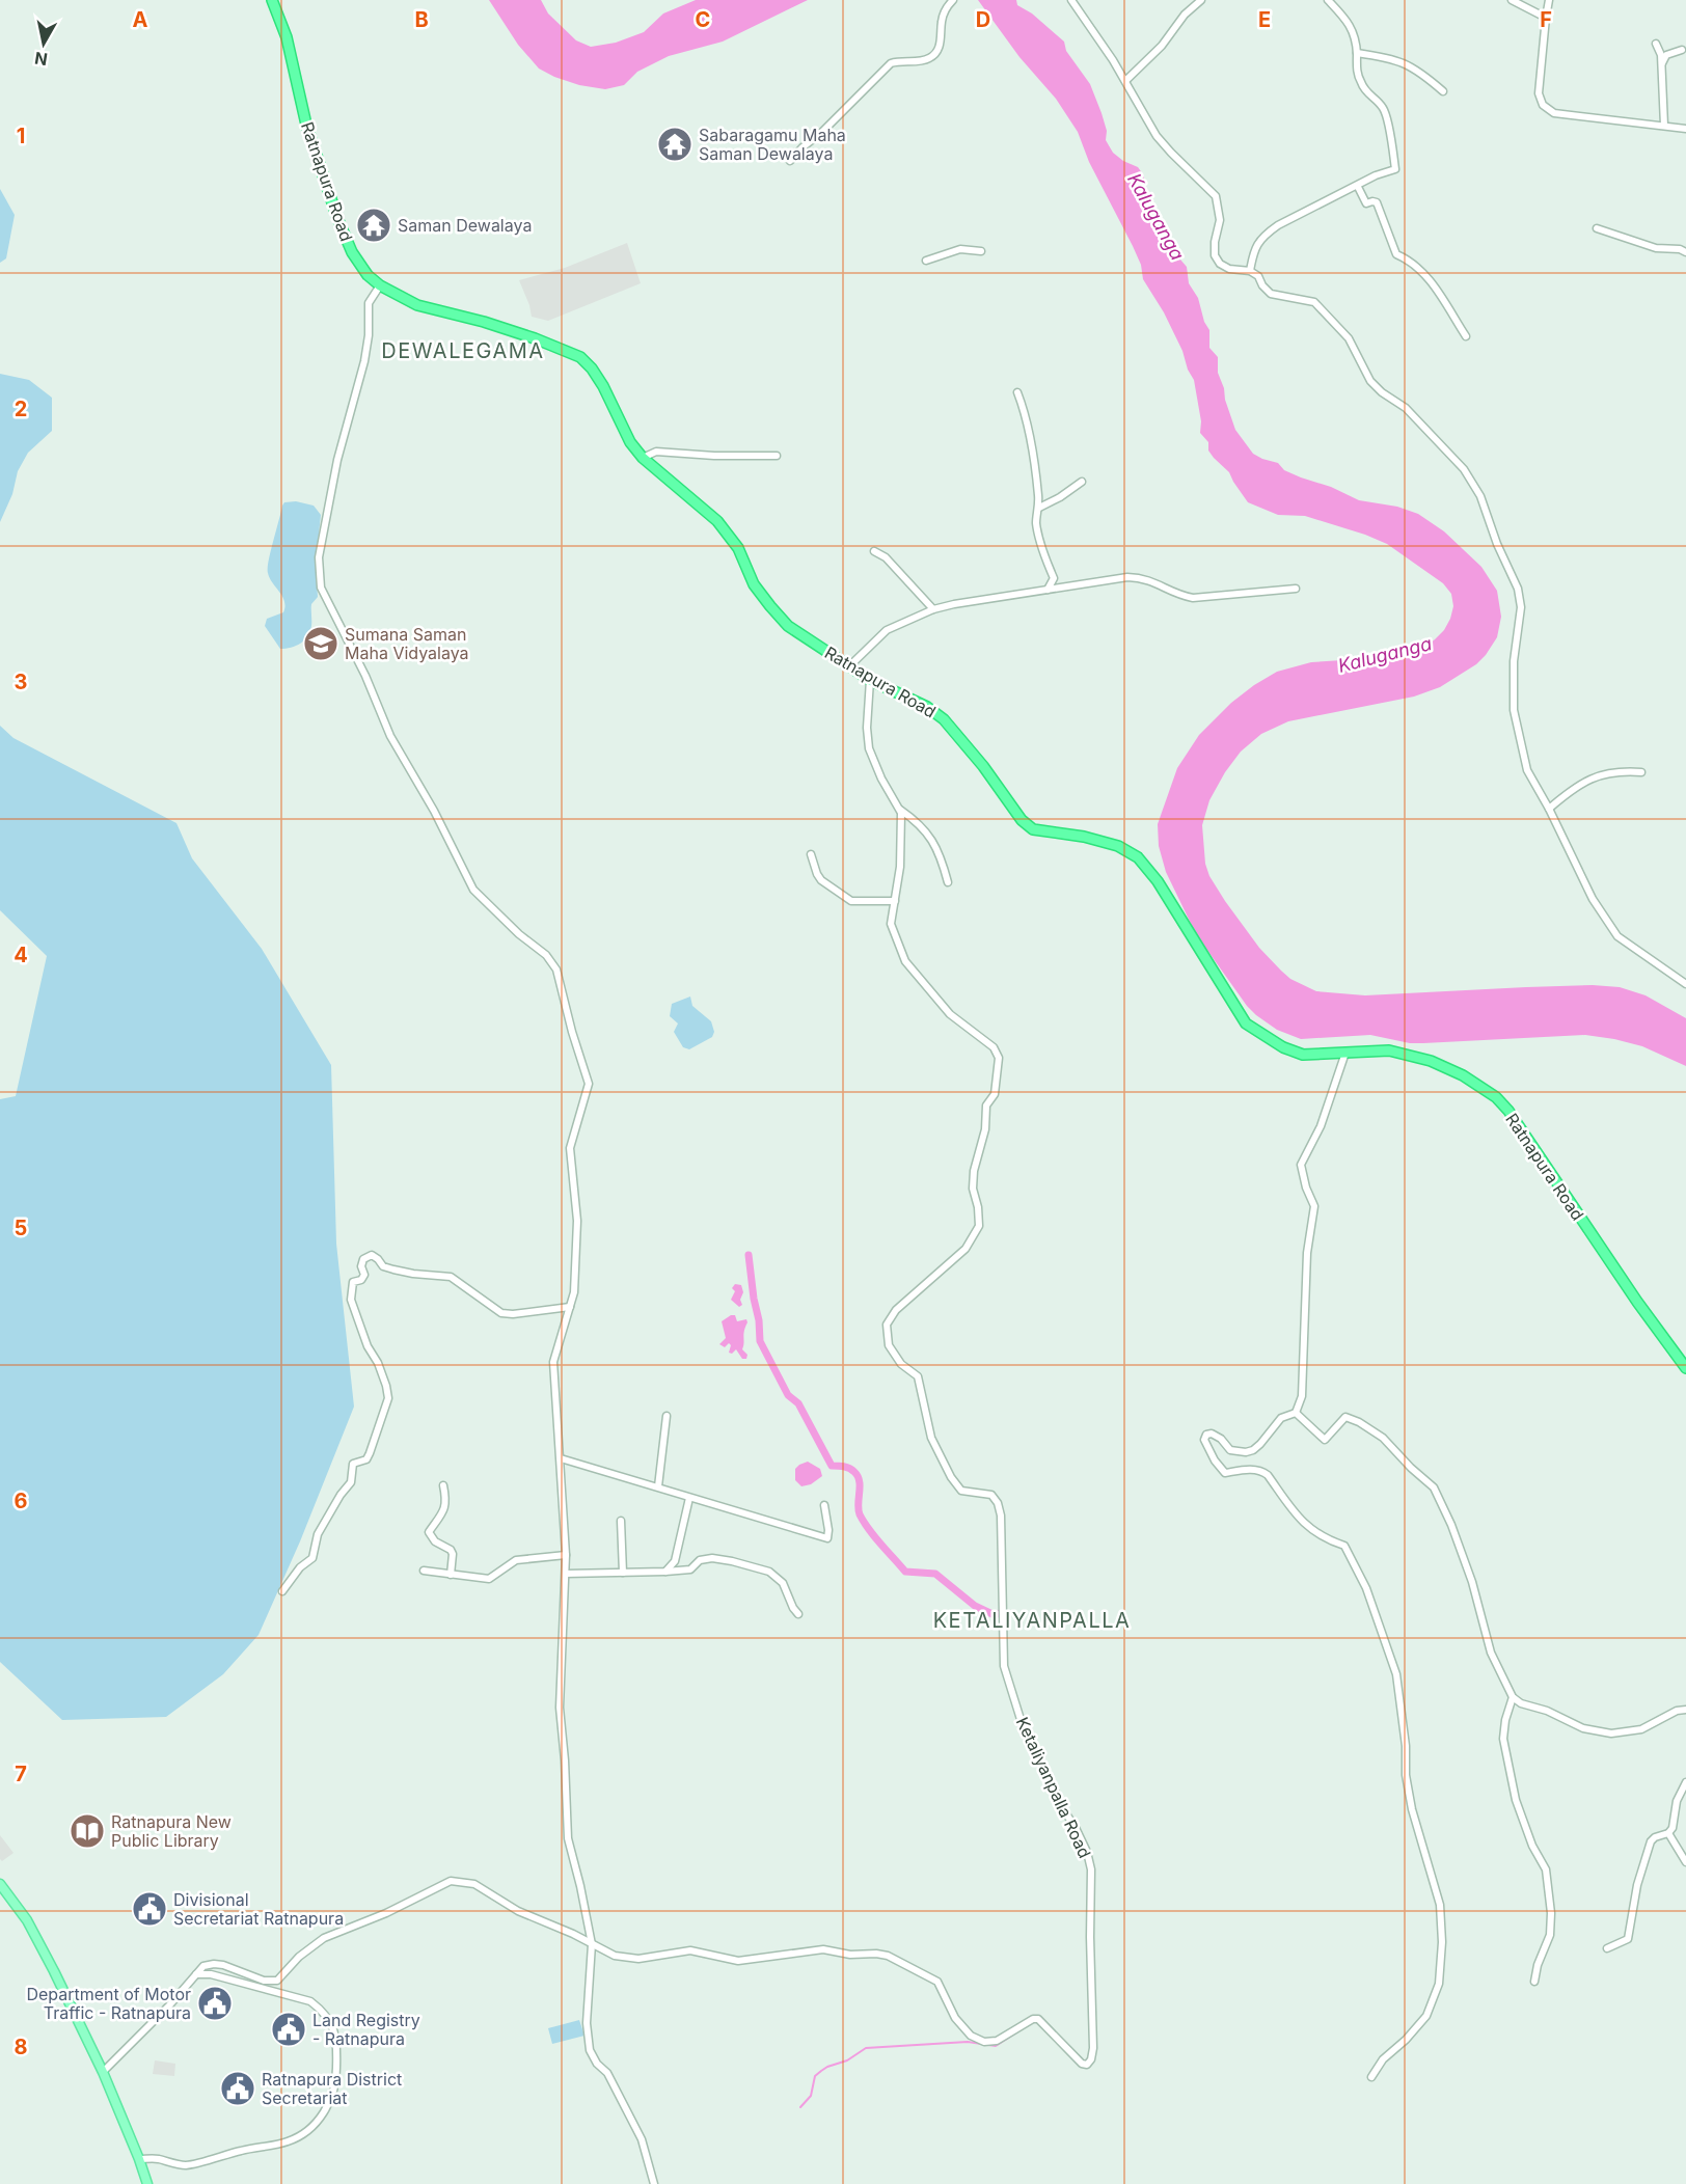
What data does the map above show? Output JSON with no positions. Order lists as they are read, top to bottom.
{
  "streets": {
    "highway": ["Ratnapura Road"],
    "street": ["Ketaliyanpalla Road"]
  },
  "crossings": [
    ["Ratnapura Road", "Ketaliyanpalla Road"]
  ],
  "districts": ["DEWALEGAMA", "KETALIYANPALLA"],
  "water": ["Kaluganga"],
  "places": {
    "temple": ["Sabaragamu Maha Saman Dewalaya", "Saman Dewalaya"],
    "school or university": ["Sumana Saman Maha Vidyalaya"],
    "library": ["Ratnapura New Public Library"],
    "public building": [
      "Divisional Secretariat Ratnapura",
      "Department of Motor Traffic - Ratnapura",
      "Land Registry - Ratnapura",
      "Ratnapura District Secretariat"
    ]
  },
  "north": "bottom",
  "grid": {
    "columns": [
      "A",
      "B",
      "C",
      "D",
      "E",
      "F"
    ],
    "rows": [
      "1",
      "2",
      "3",
      "4",
      "5",
      "6",
      "7",
      "8"
    ]
  }
}
